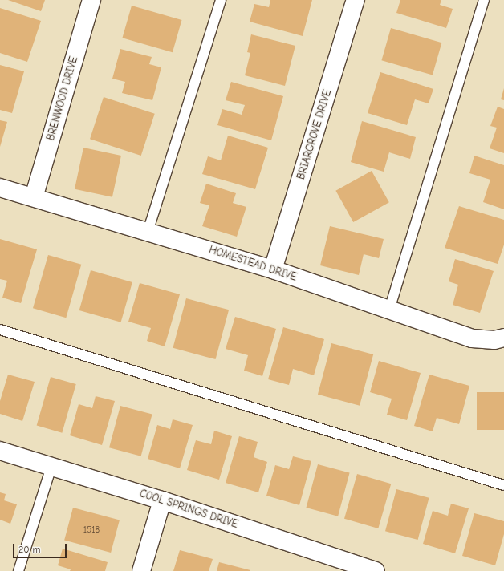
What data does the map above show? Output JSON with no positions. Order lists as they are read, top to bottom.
{
  "streets": {
    "street": [
      "BRENWOOD DRIVE",
      "BRIARGROVE DRIVE",
      "HOMESTEAD DRIVE",
      "COOL SPRINGS DRIVE"
    ]
  },
  "crossings": [
    ["BRENWOOD DRIVE", "HOMESTEAD DRIVE"],
    ["BRIARGROVE DRIVE", "HOMESTEAD DRIVE"]
  ],
  "house_numbers": ["1518"],
  "scale_bar": "20 m"
}
